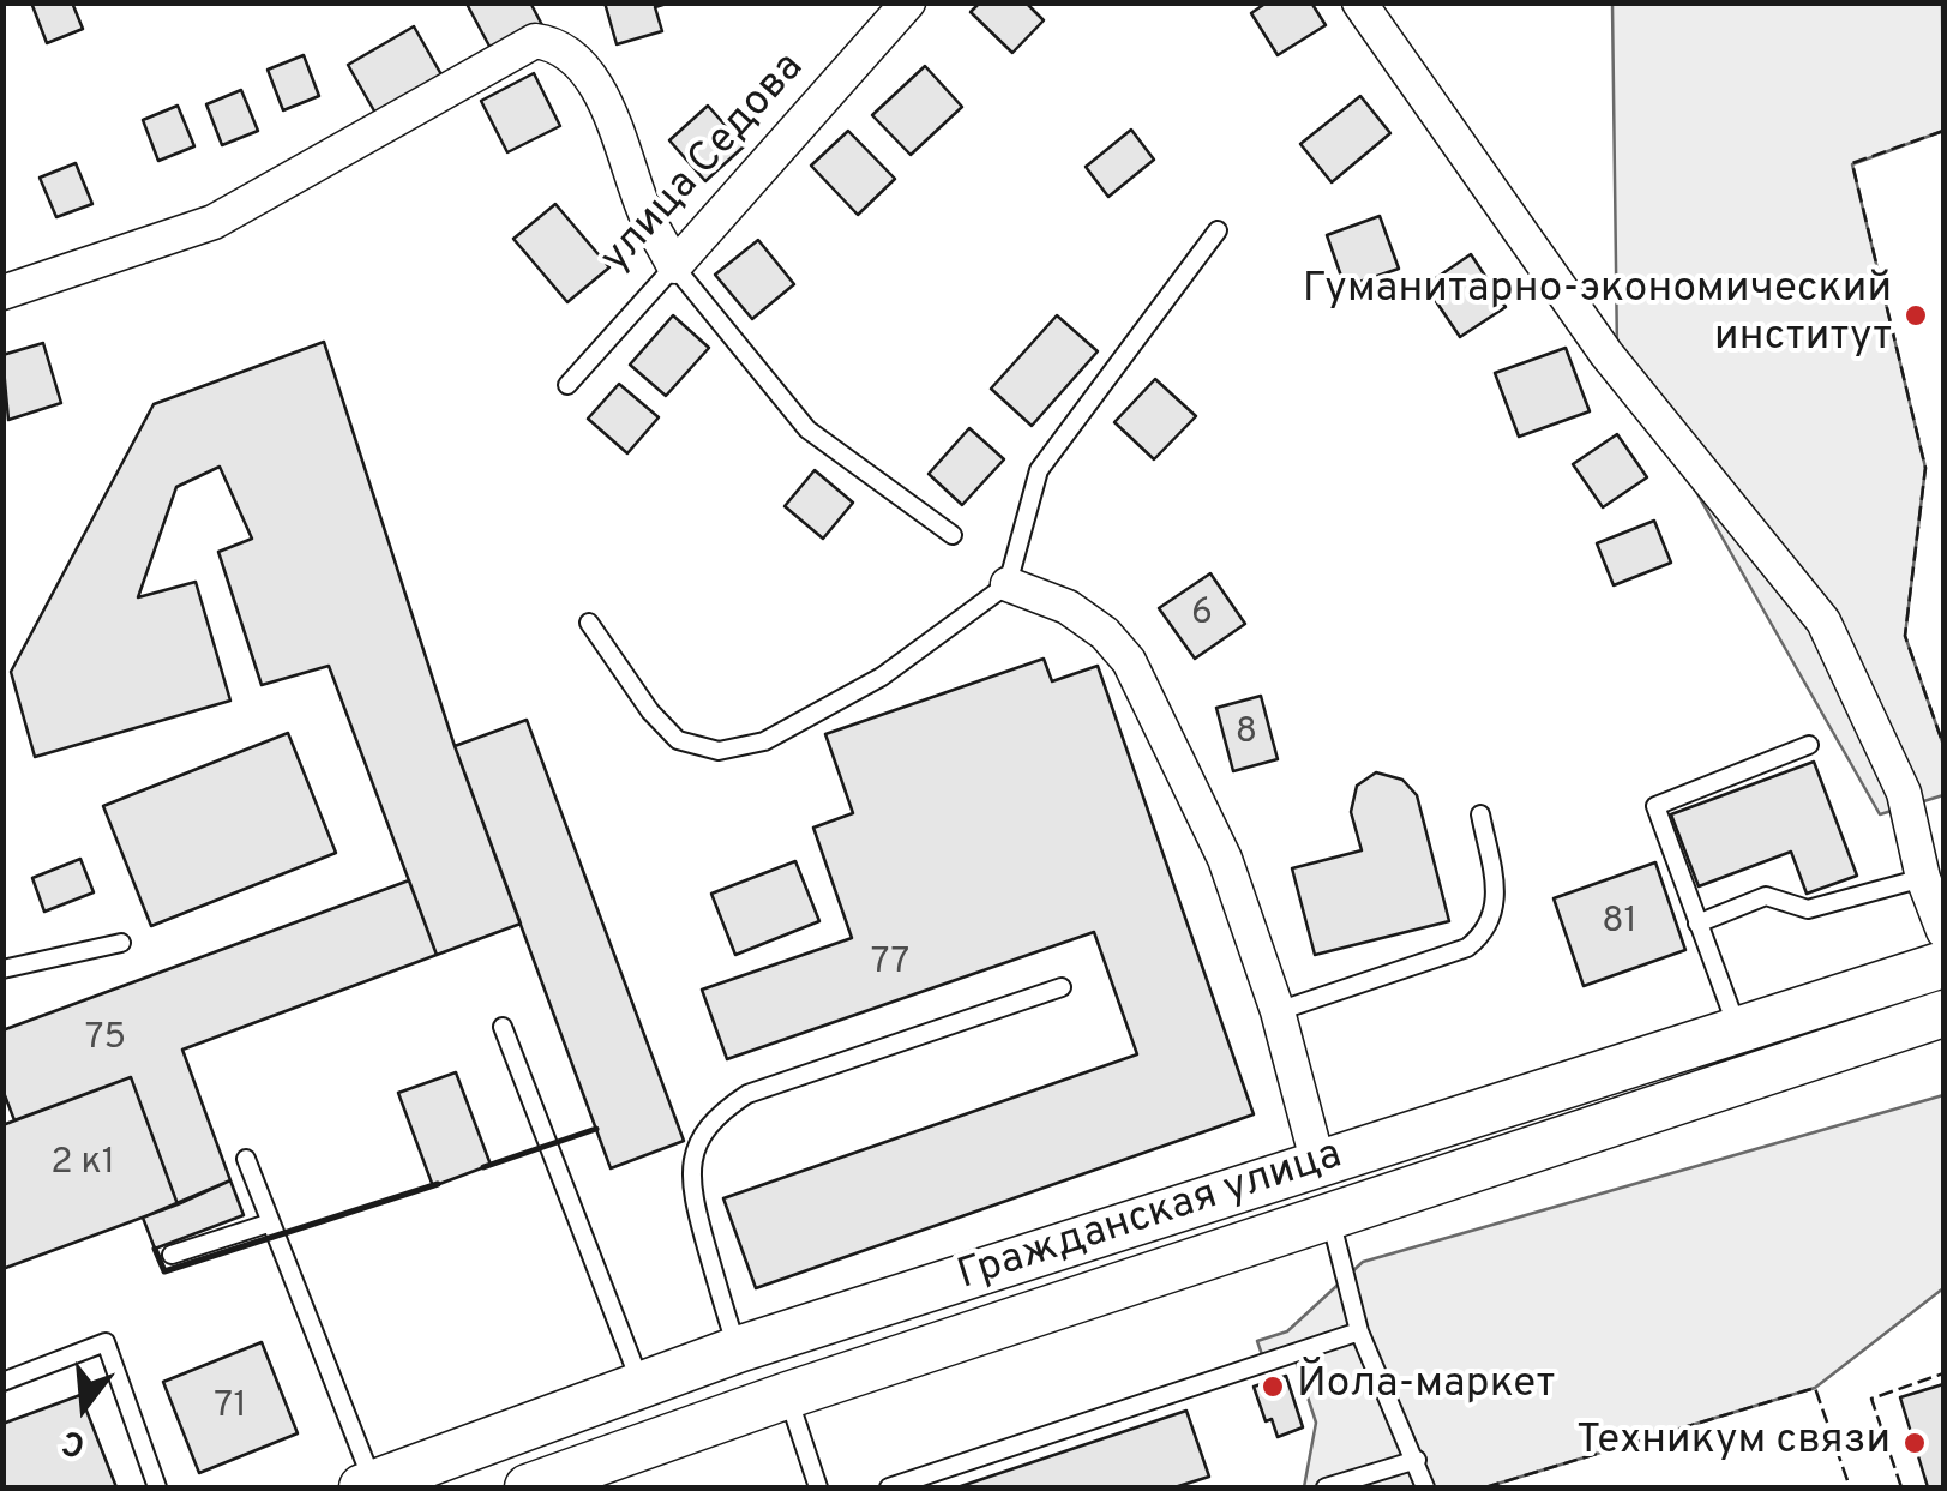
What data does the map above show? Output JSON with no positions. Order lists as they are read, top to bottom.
{
  "streets": {
    "main road": ["Гражданская улица"],
    "street": ["улица Седова"]
  },
  "places": ["Гуманитарно-экономический институт", "Йола-маркет", "Техникум связи"],
  "house_numbers": [
    "6",
    "8",
    "81",
    "77",
    "75",
    "2 к1",
    "71"
  ],
  "north": "bottom"
}
